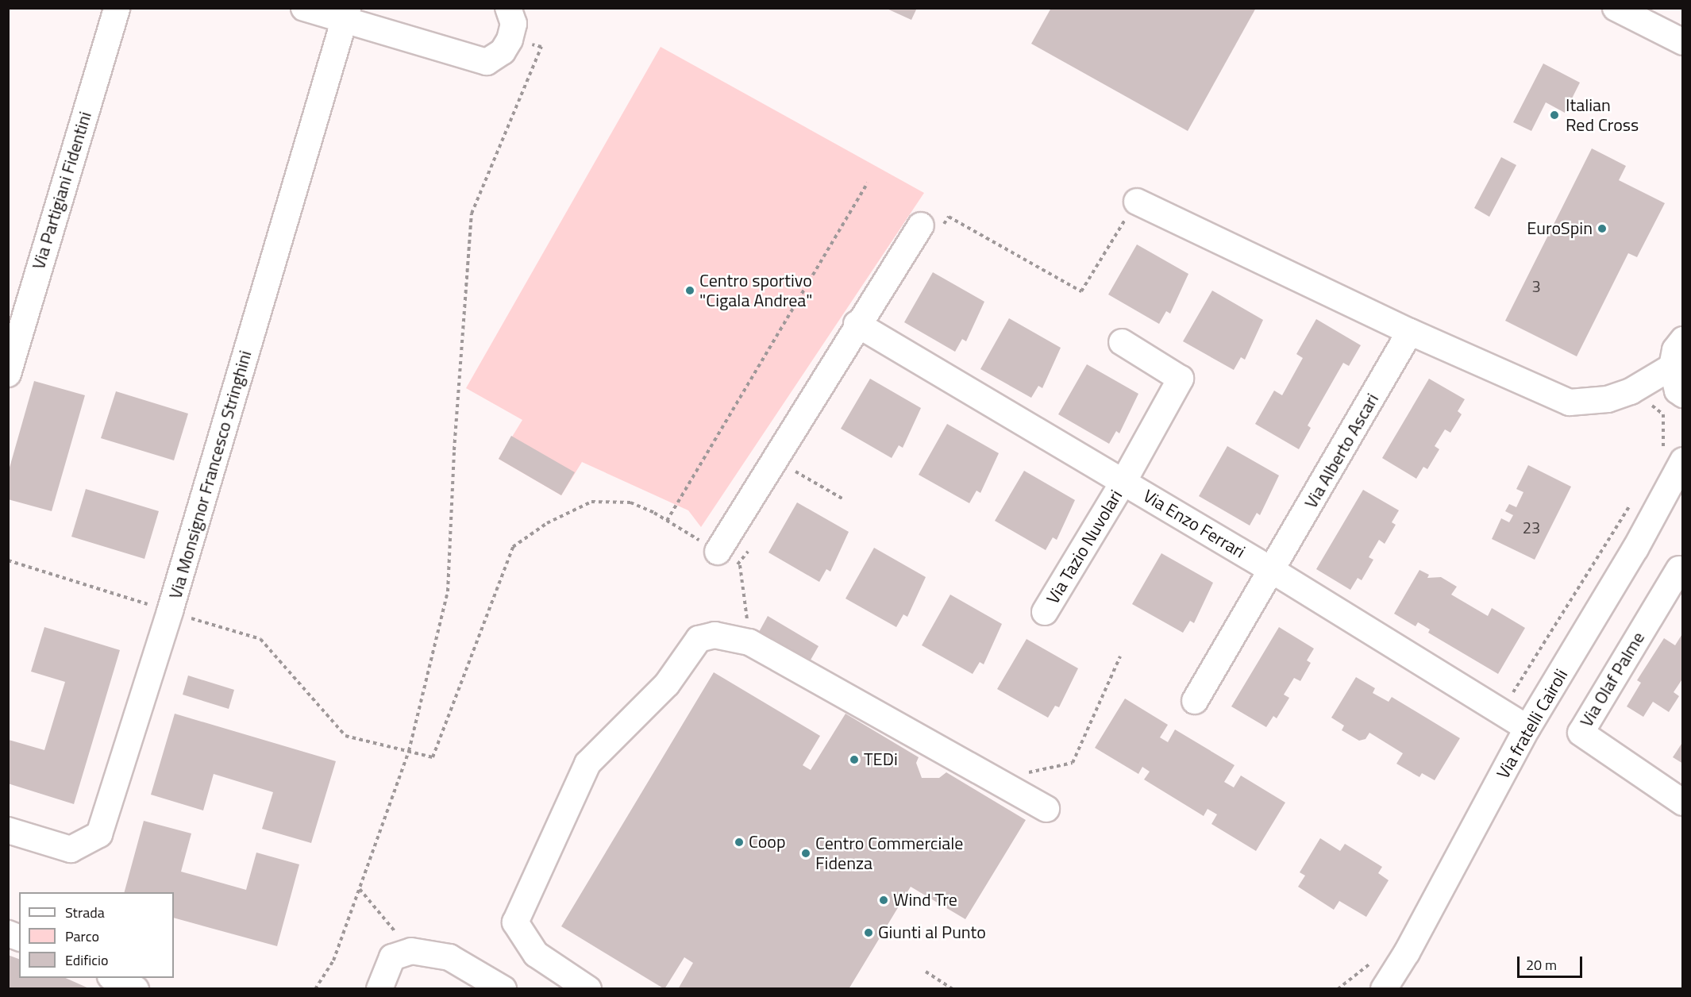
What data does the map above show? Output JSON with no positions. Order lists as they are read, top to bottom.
{
  "streets": {
    "street": [
      "Via Partigiani Fidentini",
      "Via Alberto Ascari",
      "Via Monsignor Francesco Stringhini",
      "Via Enzo Ferrari",
      "Via Tazio Nuvolari",
      "Via Olaf Palme",
      "Via fratelli Cairoli"
    ]
  },
  "crossings": [
    ["Via Alberto Ascari", "Via Enzo Ferrari"],
    ["Via Enzo Ferrari", "Via Tazio Nuvolari"],
    ["Via Enzo Ferrari", "Via fratelli Cairoli"]
  ],
  "places": [
    "Italian Red Cross",
    "EuroSpin",
    "Centro sportivo \"Cigala Andrea\"",
    "TEDi",
    "Coop",
    "Centro Commerciale Fidenza",
    "Wind Tre",
    "Giunti al Punto"
  ],
  "house_numbers": ["3", "23"],
  "legend": ["Strada", "Parco", "Edificio"],
  "scale_bar": "20 m"
}
